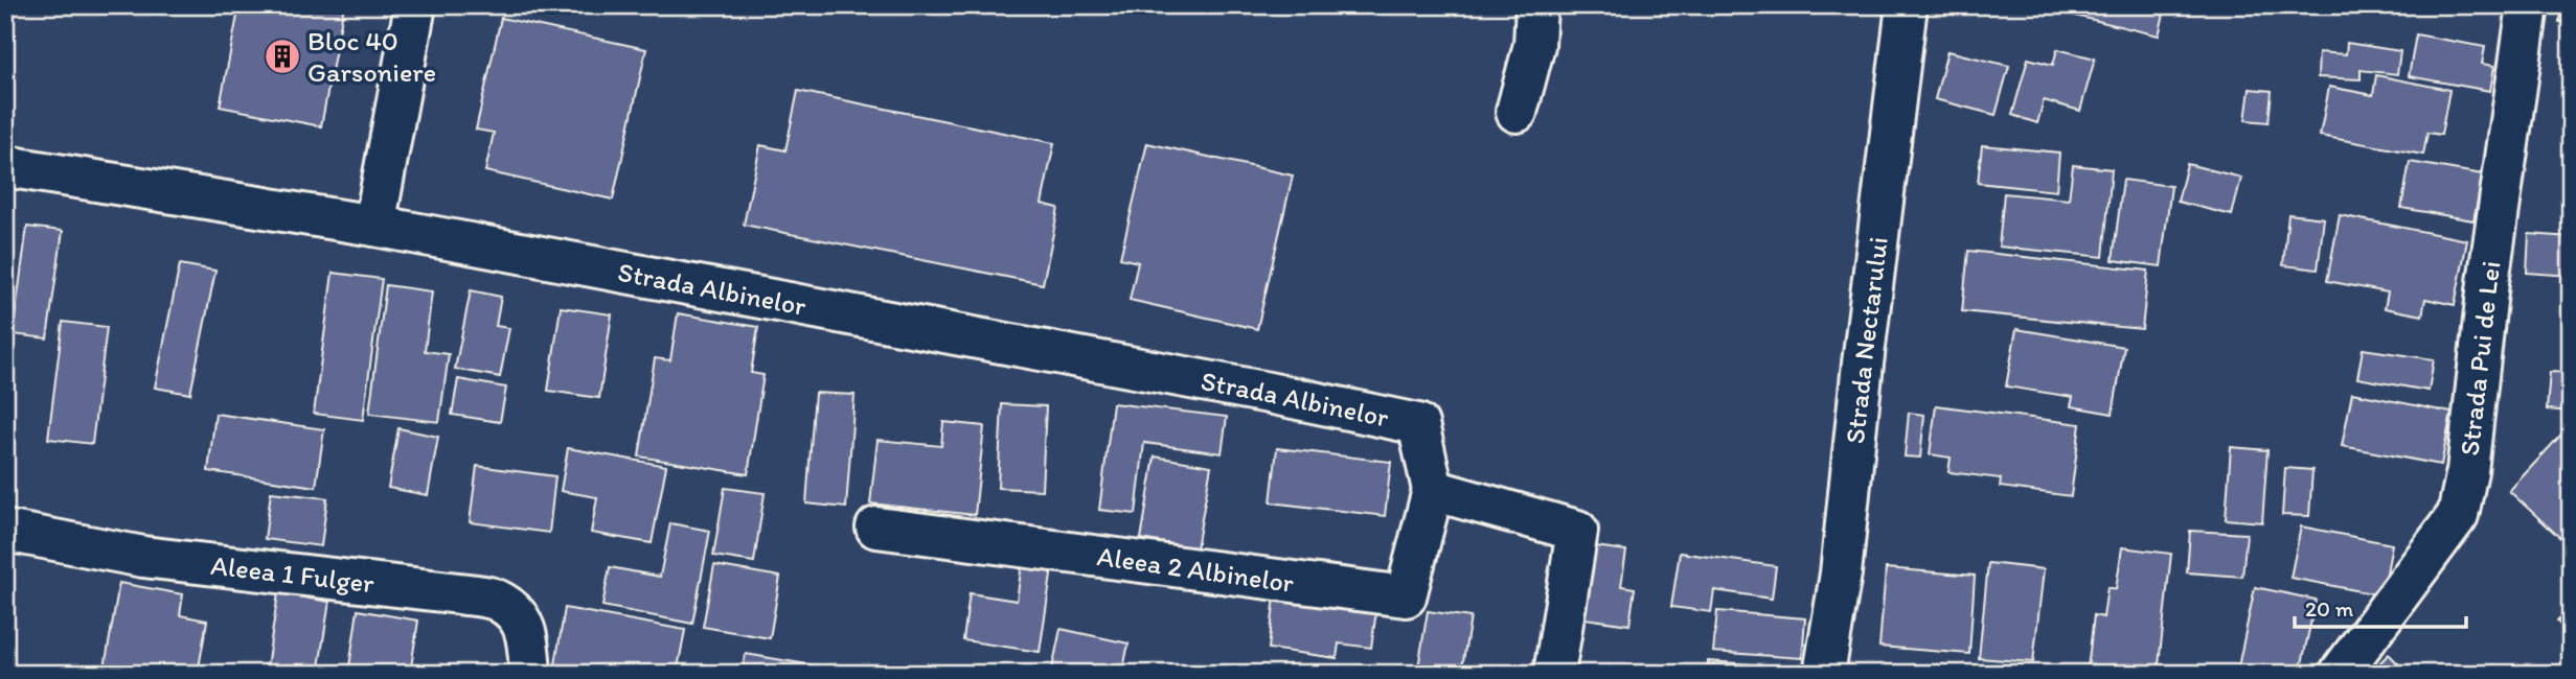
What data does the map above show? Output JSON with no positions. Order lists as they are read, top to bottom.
{
  "streets": {
    "street": [
      "Strada Albinelor",
      "Strada Nectarului",
      "Strada Pui de Lei",
      "Aleea 2 Albinelor",
      "Aleea 1 Fulger"
    ]
  },
  "crossings": [
    ["Strada Albinelor", "Aleea 2 Albinelor"]
  ],
  "places": {
    "building": ["Bloc 40 Garsoniere"]
  },
  "scale_bar": "20 m"
}
